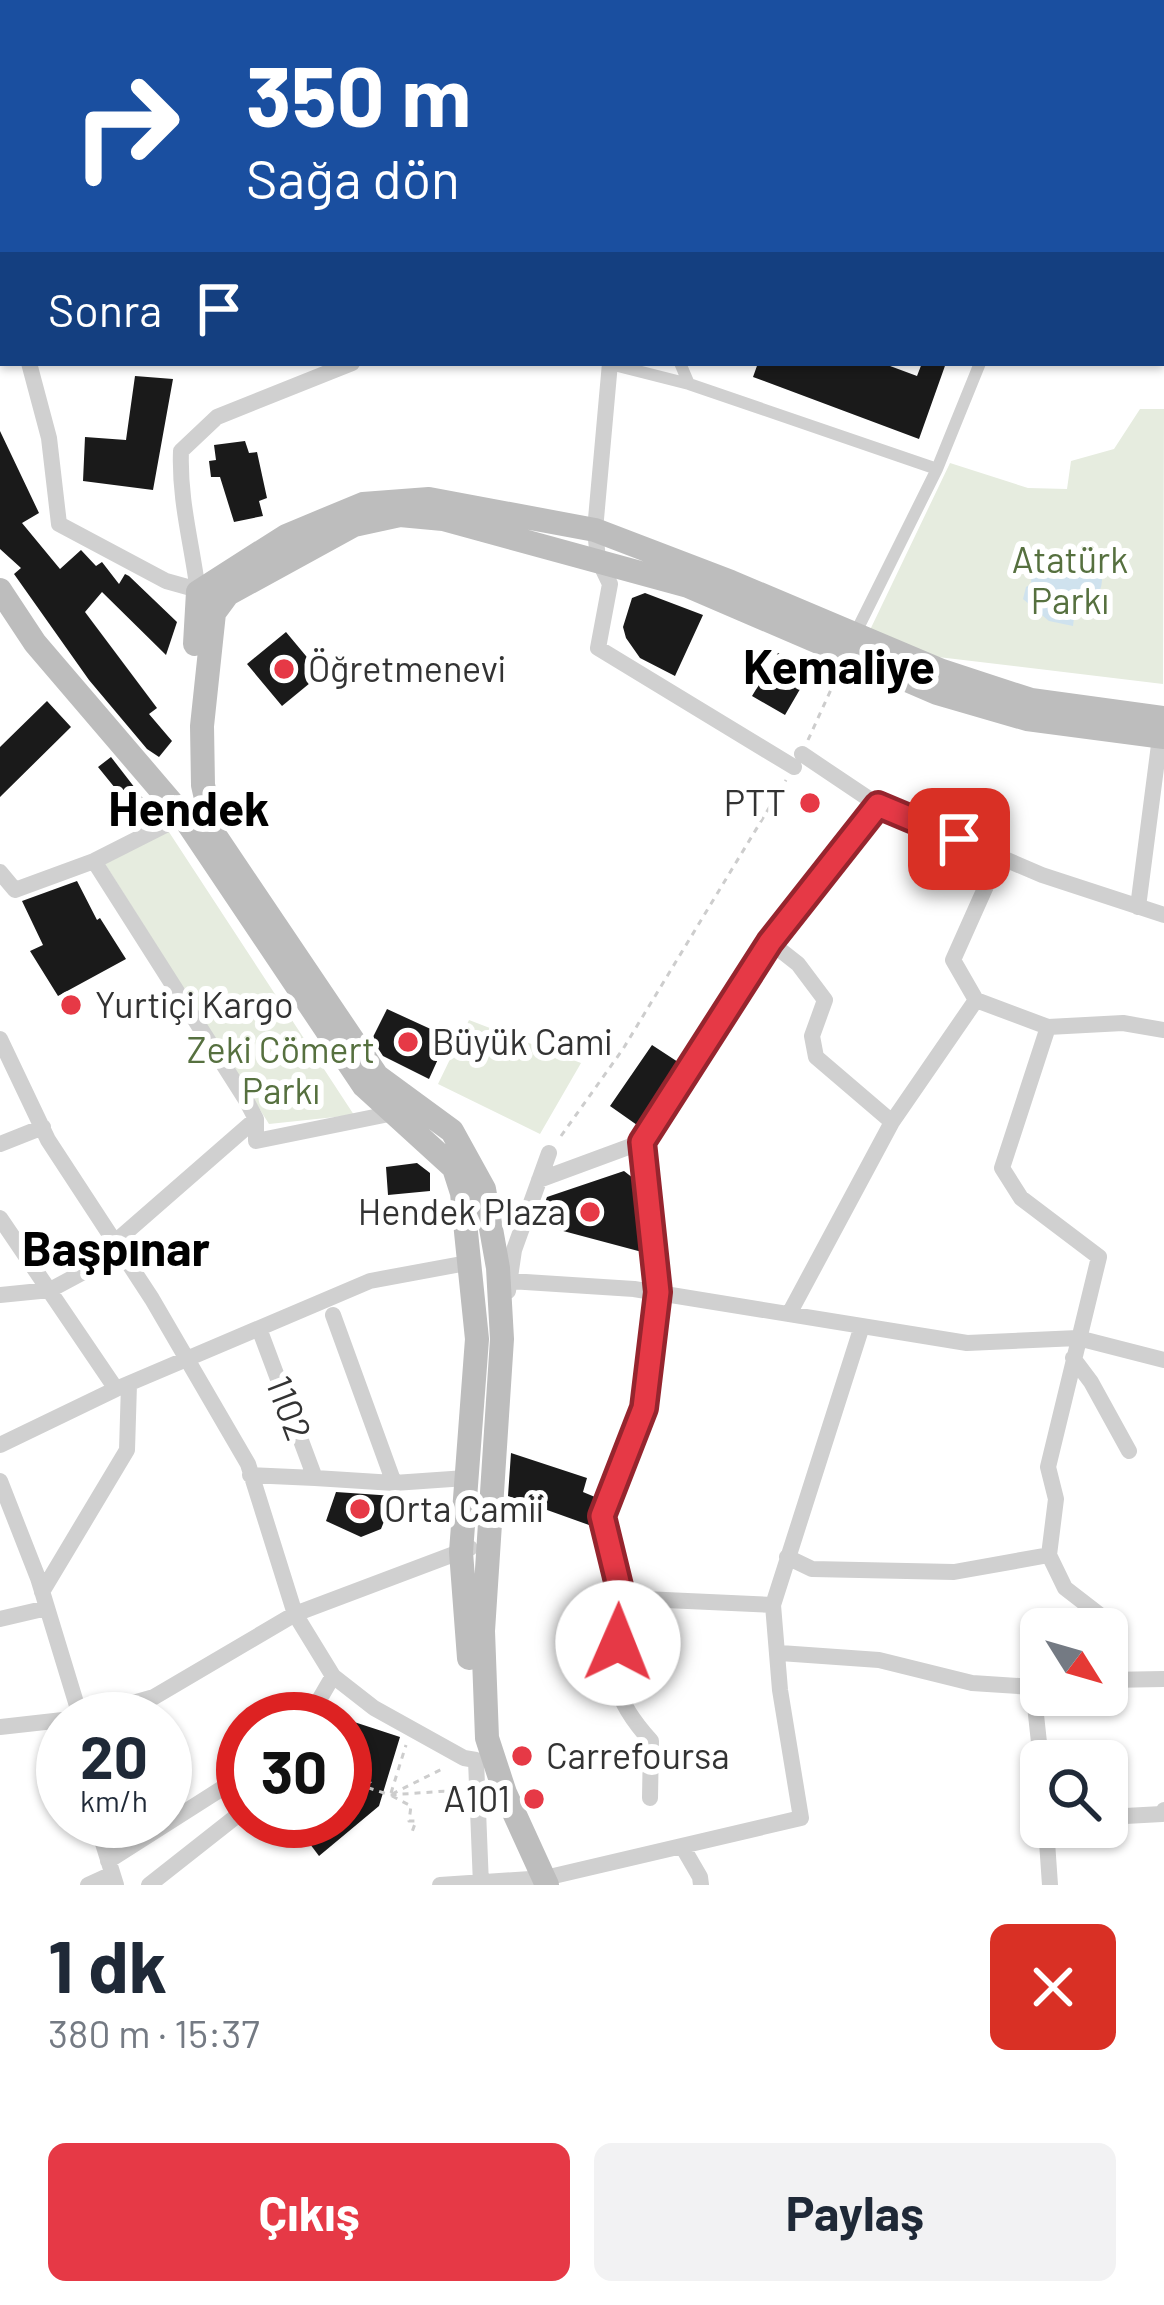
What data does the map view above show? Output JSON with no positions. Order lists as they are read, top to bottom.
{
  "streets": {
    "street": ["1102"]
  },
  "districts": ["Kemaliye", "Hendek", "Başpınar"],
  "parks": ["Atatürk Parkı", "Zeki Cömert Parkı"],
  "places": [
    "Öğretmenevi",
    "PTT",
    "Yurtiçi Kargo",
    "Büyük Cami",
    "Hendek Plaza",
    "Orta Camii",
    "Carrefoursa",
    "A101"
  ],
  "north": "bottom right",
  "page": {
    "turn": ["350 m", "Sağa dön"],
    "then": "Sonra",
    "speed": "20 km/h",
    "limit": "30",
    "heading": ["1 dk", "380 m · 15:37"],
    "buttons": ["Çıkış", "Paylaş"]
  }
}
